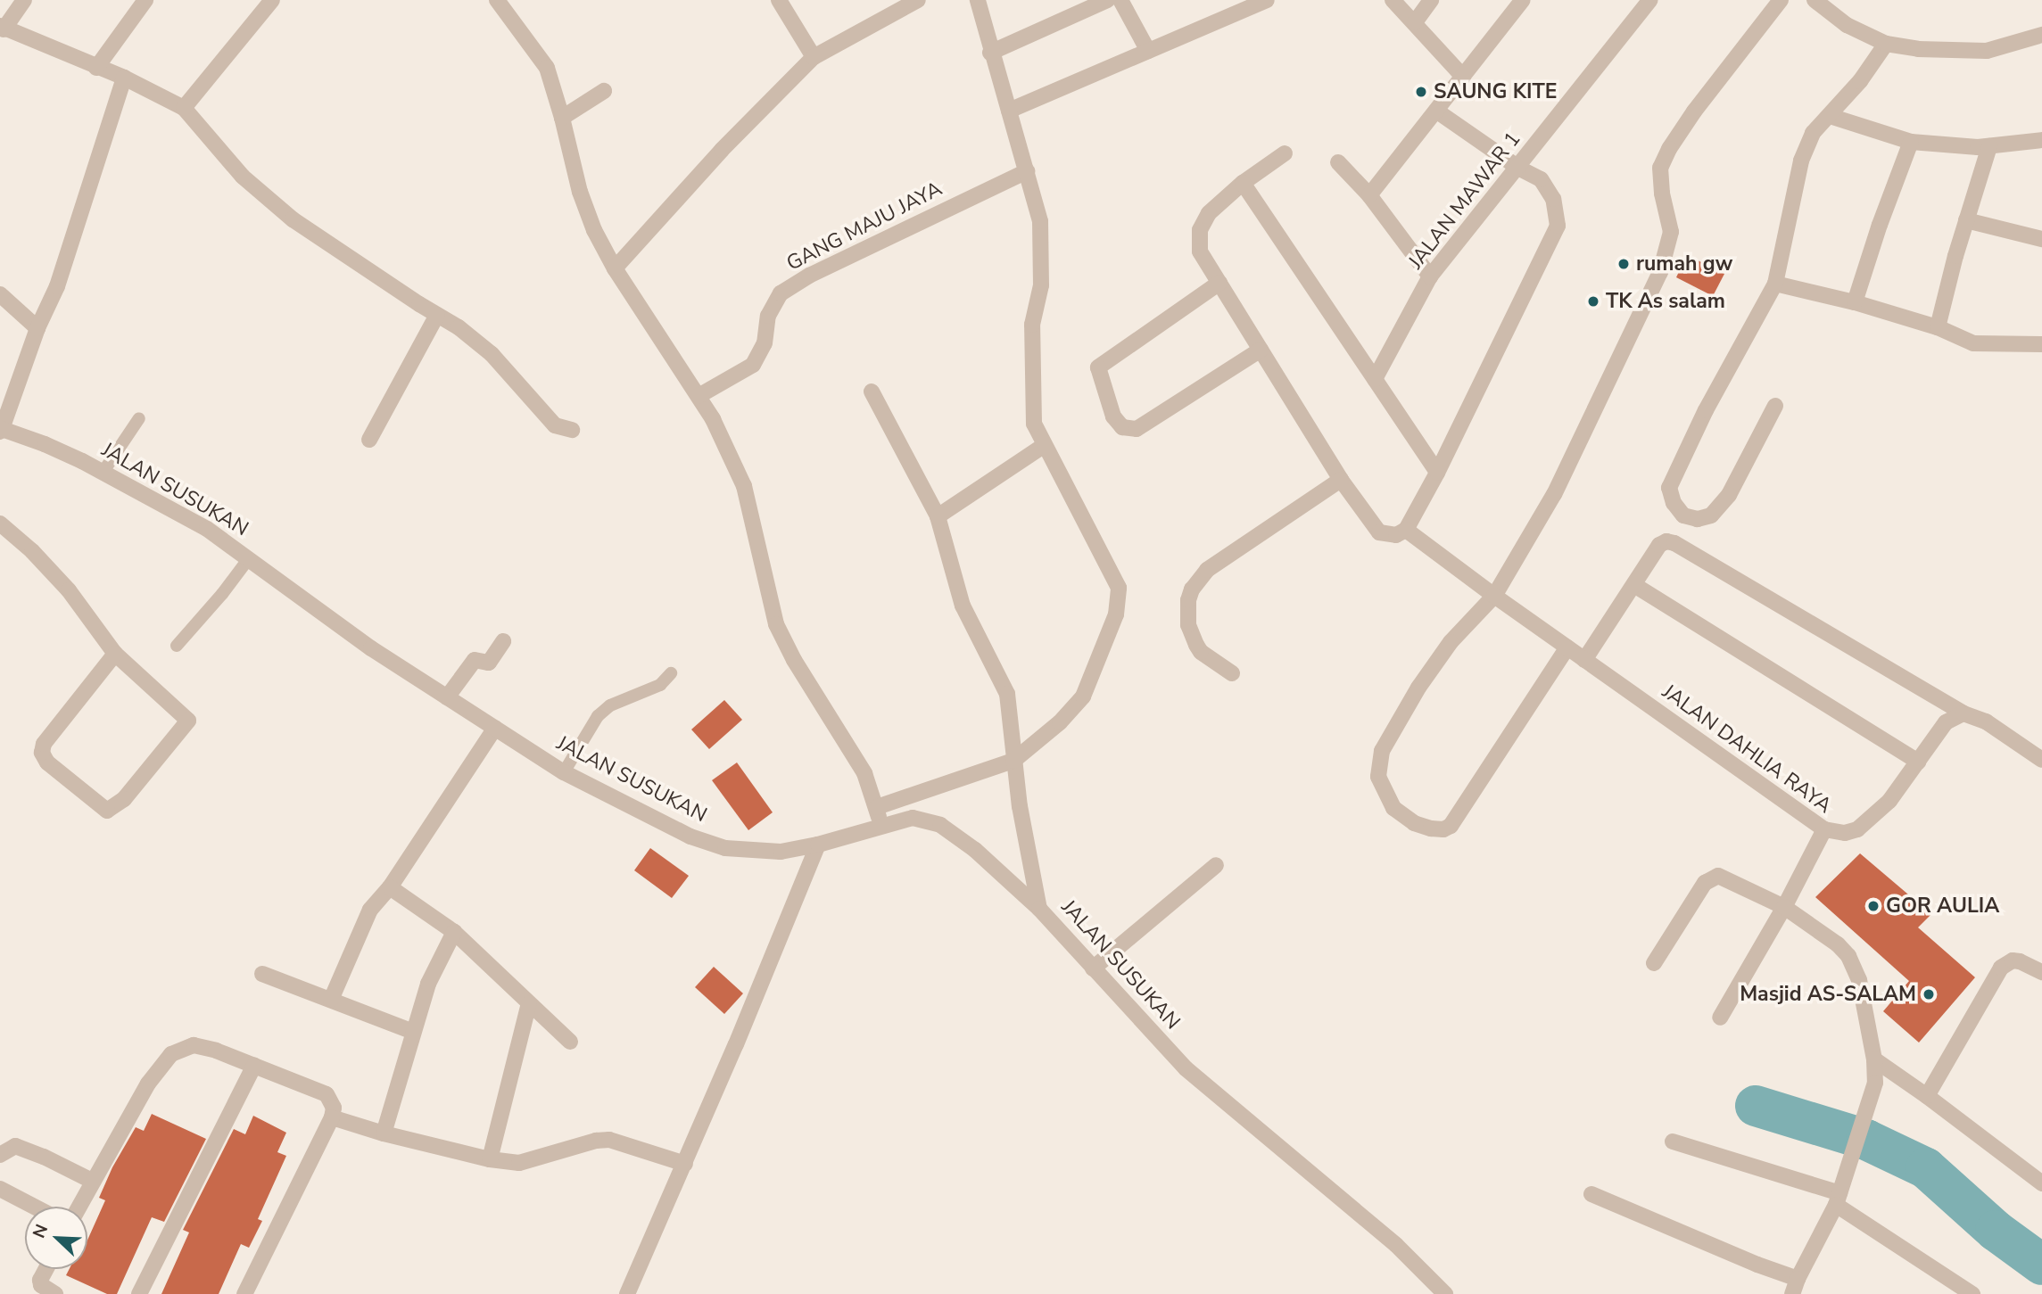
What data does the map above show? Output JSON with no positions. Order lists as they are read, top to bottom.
{
  "streets": {
    "street": [
      "JALAN MAWAR 1",
      "GANG MAJU JAYA",
      "JALAN SUSUKAN",
      "JALAN DAHLIA RAYA"
    ]
  },
  "places": [
    "SAUNG KITE",
    "rumah gw",
    "TK As salam",
    "GOR AULIA",
    "Masjid AS-SALAM"
  ],
  "north": "top left"
}
